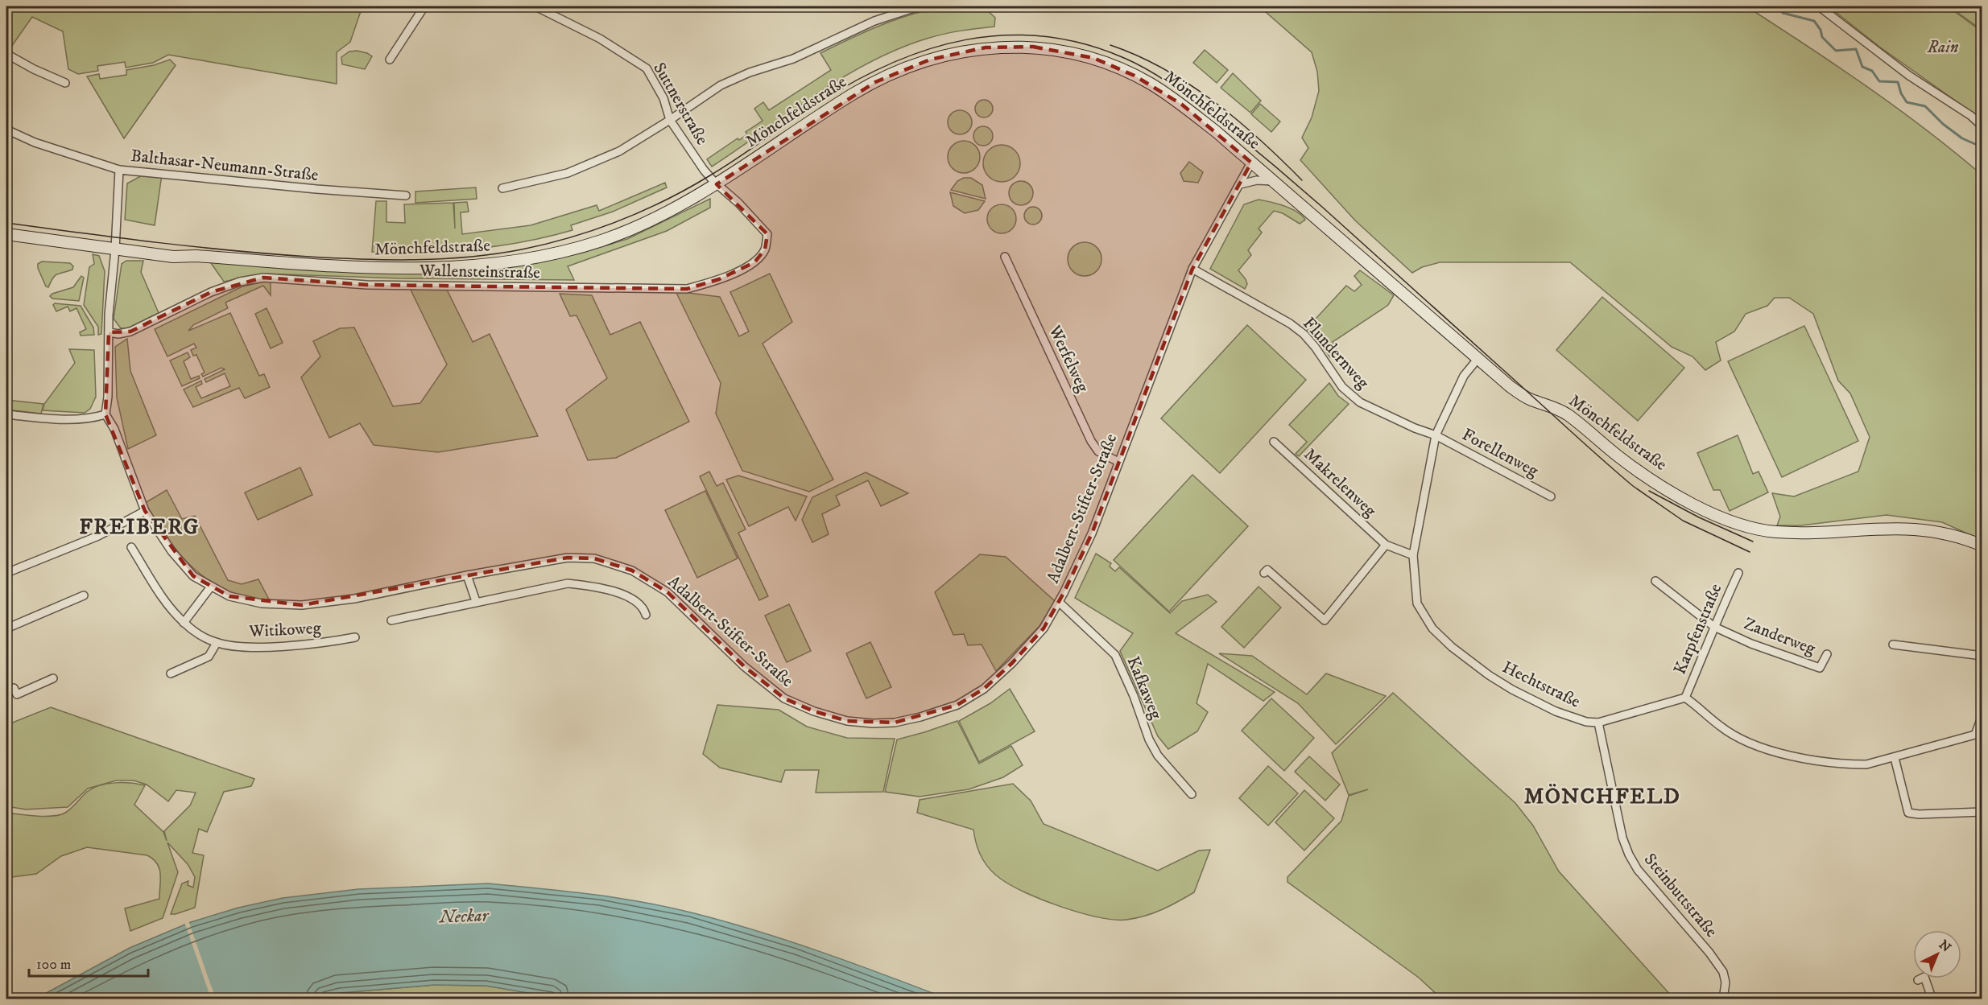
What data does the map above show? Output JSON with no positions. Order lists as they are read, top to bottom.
{
  "streets": {
    "main road": ["Mönchfeldstraße"],
    "street": [
      "Suttnerstraße",
      "Balthasar-Neumann-Straße",
      "Wallensteinstraße",
      "Flundernweg",
      "Werfelweg",
      "Forellenweg",
      "Makrelenweg",
      "Adalbert-Stifter-Straße",
      "Karpfenstraße",
      "Witikoweg",
      "Zanderweg",
      "Hechtstraße",
      "Kafkaweg",
      "Steinbuttstraße"
    ]
  },
  "crossings": [
    ["Suttnerstraße", "Mönchfeldstraße"],
    ["Suttnerstraße", "Wallensteinstraße"],
    ["Mönchfeldstraße", "Balthasar-Neumann-Straße"],
    ["Mönchfeldstraße", "Wallensteinstraße"],
    ["Mönchfeldstraße", "Adalbert-Stifter-Straße"],
    ["Mönchfeldstraße", "Hechtstraße"],
    ["Flundernweg", "Forellenweg"],
    ["Flundernweg", "Adalbert-Stifter-Straße"],
    ["Flundernweg", "Hechtstraße"],
    ["Werfelweg", "Adalbert-Stifter-Straße"],
    ["Forellenweg", "Hechtstraße"],
    ["Makrelenweg", "Hechtstraße"],
    ["Adalbert-Stifter-Straße", "Kafkaweg"],
    ["Karpfenstraße", "Zanderweg"],
    ["Karpfenstraße", "Hechtstraße"],
    ["Hechtstraße", "Steinbuttstraße"]
  ],
  "districts": ["FREIBERG", "MÖNCHFELD"],
  "water": ["Neckar"],
  "parks": ["Rain"],
  "scale_bar": "100 m",
  "north": "top right"
}
